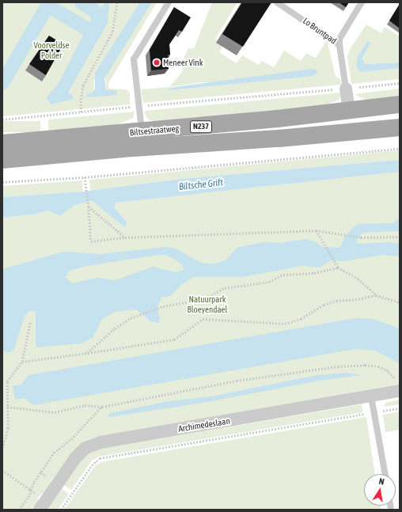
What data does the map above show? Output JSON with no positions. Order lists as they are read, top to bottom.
{
  "streets": {
    "main road": ["N237", "Biltsestraatweg"],
    "street": ["Lo Bruntpad", "Archimedeslaan"]
  },
  "crossings": [
    ["Lo Bruntpad", "Biltsestraatweg"]
  ],
  "water": ["Biltsche Grift"],
  "parks": ["Voorveldse Polder", "Natuurpark Bloeyendael"],
  "places": ["Meneer Vink"],
  "north": "top"
}
